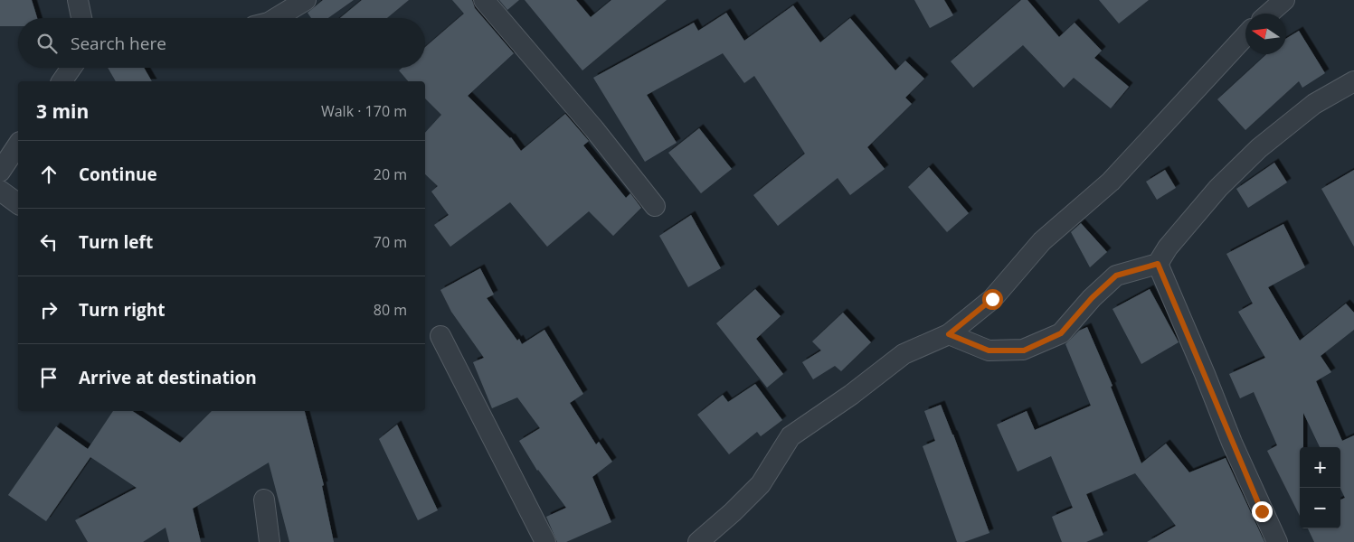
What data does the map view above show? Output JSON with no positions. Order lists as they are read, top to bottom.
{
  "north": "left",
  "page": {
    "search": "Search here",
    "heading": ["3 min", "Walk · 170 m"],
    "list": [
      ["Continue", "20 m"],
      ["Turn left", "70 m"],
      ["Turn right", "80 m"],
      "Arrive at destination"
    ],
    "map_buttons": ["+", "−"]
  }
}
